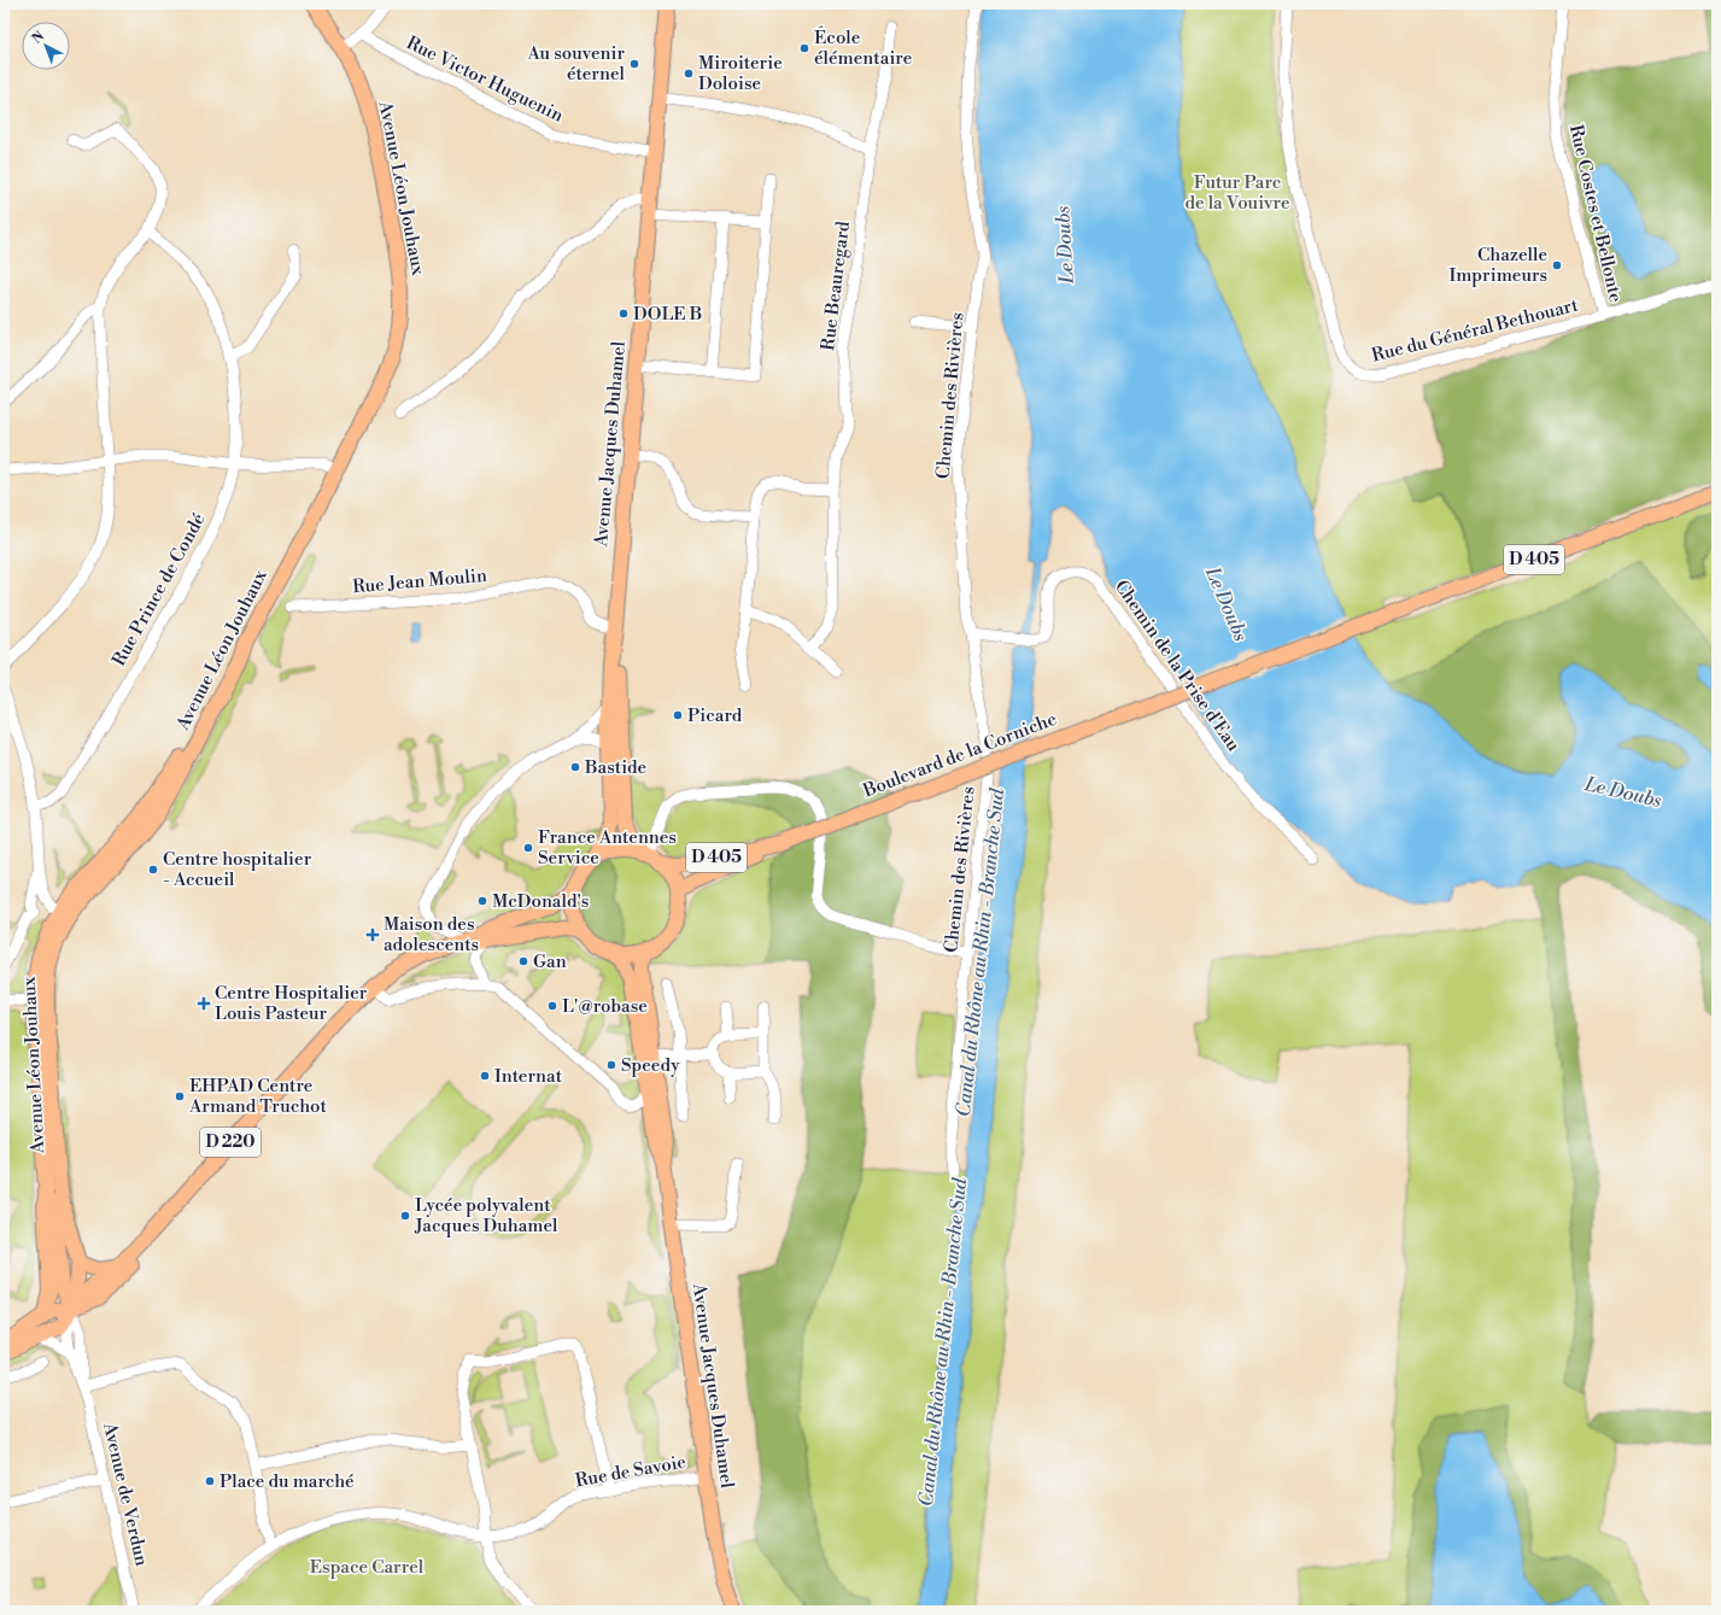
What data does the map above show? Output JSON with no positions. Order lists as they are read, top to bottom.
{
  "streets": {
    "main road": [
      "Avenue Léon Jouhaux",
      "Avenue Jacques Duhamel",
      "D 405",
      "Boulevard de la Corniche",
      "D 220"
    ],
    "street": [
      "Rue Victor Huguenin",
      "Rue Costes et Bellonte",
      "Rue Beauregard",
      "Rue du Général Bethouart",
      "Chemin des Rivières",
      "Rue Jean Moulin",
      "Rue Prince de Condé",
      "Chemin de la Prise d'Eau",
      "Rue de Savoie",
      "Avenue de Verdun"
    ]
  },
  "crossings": [
    ["Rue Victor Huguenin", "Avenue Jacques Duhamel"],
    ["Avenue Léon Jouhaux", "D 220"],
    ["Avenue Léon Jouhaux", "Avenue de Verdun"],
    ["Rue Costes et Bellonte", "Rue du Général Bethouart"],
    ["Chemin des Rivières", "Chemin de la Prise d'Eau"],
    ["Avenue Jacques Duhamel", "Rue Jean Moulin"],
    ["Avenue Jacques Duhamel", "Boulevard de la Corniche"],
    ["Avenue Jacques Duhamel", "D 220"],
    ["Avenue Jacques Duhamel", "Rue de Savoie"],
    ["Boulevard de la Corniche", "D 220"],
    ["D 220", "Avenue de Verdun"]
  ],
  "water": ["Le Doubs", "Canal du Rhône au Rhin - Branche Sud"],
  "parks": ["Futur Parc de la Vouivre", "Espace Carrel"],
  "places": {
    "other": [
      "École élémentaire",
      "Au souvenir éternel",
      "Miroiterie Doloise",
      "Chazelle Imprimeurs",
      "DOLE B",
      "Picard",
      "Bastide",
      "France Antennes Service",
      "Centre hospitalier - Accueil",
      "McDonald's",
      "Gan",
      "L'@robase",
      "Speedy",
      "Internat",
      "EHPAD Centre Armand Truchot",
      "Lycée polyvalent Jacques Duhamel",
      "Place du marché"
    ],
    "health": ["Maison des adolescents", "Centre Hospitalier Louis Pasteur"]
  },
  "north": "top left"
}
